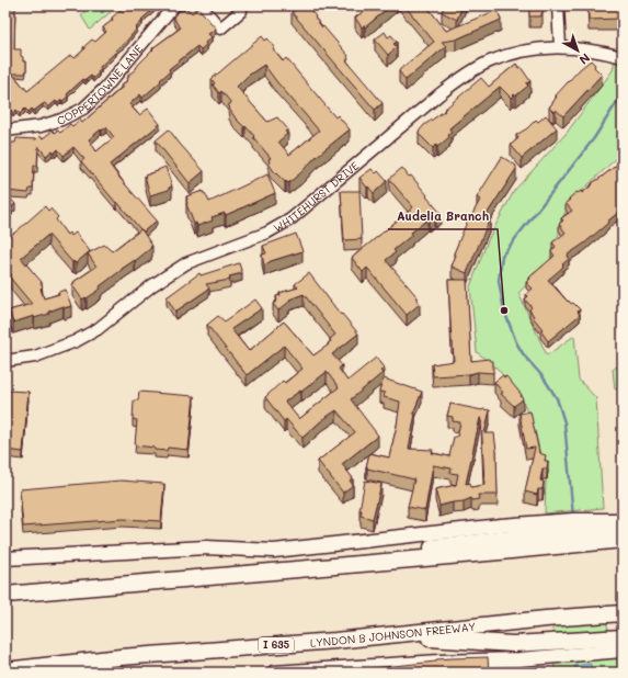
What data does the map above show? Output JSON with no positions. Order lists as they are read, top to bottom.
{
  "streets": {
    "highway": ["LYNDON B JOHNSON FREEWAY", "I 635"],
    "street": ["COPPERTOWNE LANE", "WHITEHURST DRIVE"]
  },
  "places": ["Audelia Branch"],
  "north": "bottom right"
}
